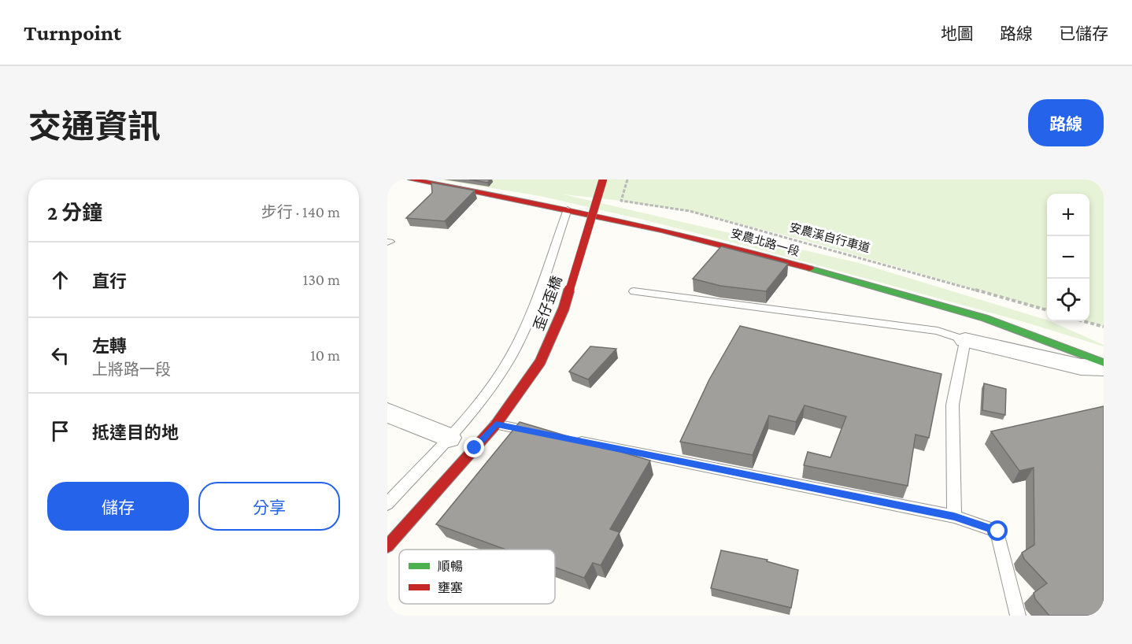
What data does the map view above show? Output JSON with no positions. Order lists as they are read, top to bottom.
{
  "streets": {
    "street": ["安農北路一段", "歪仔歪橋"],
    "path": ["安農溪自行車道"]
  },
  "legend": ["順暢", "壅塞"],
  "page": {
    "header": "Turnpoint",
    "nav": ["地圖", "路線", "已儲存"],
    "title": "交通資訊",
    "buttons": [
      "路線",
      ["儲存", "分享"]
    ],
    "heading": ["2 分鐘", "步行 · 140 m"],
    "map_buttons": ["+", "−"],
    "list": [
      ["直行", "130 m"],
      ["左轉", "上將路一段", "10 m"],
      "抵達目的地"
    ]
  }
}
